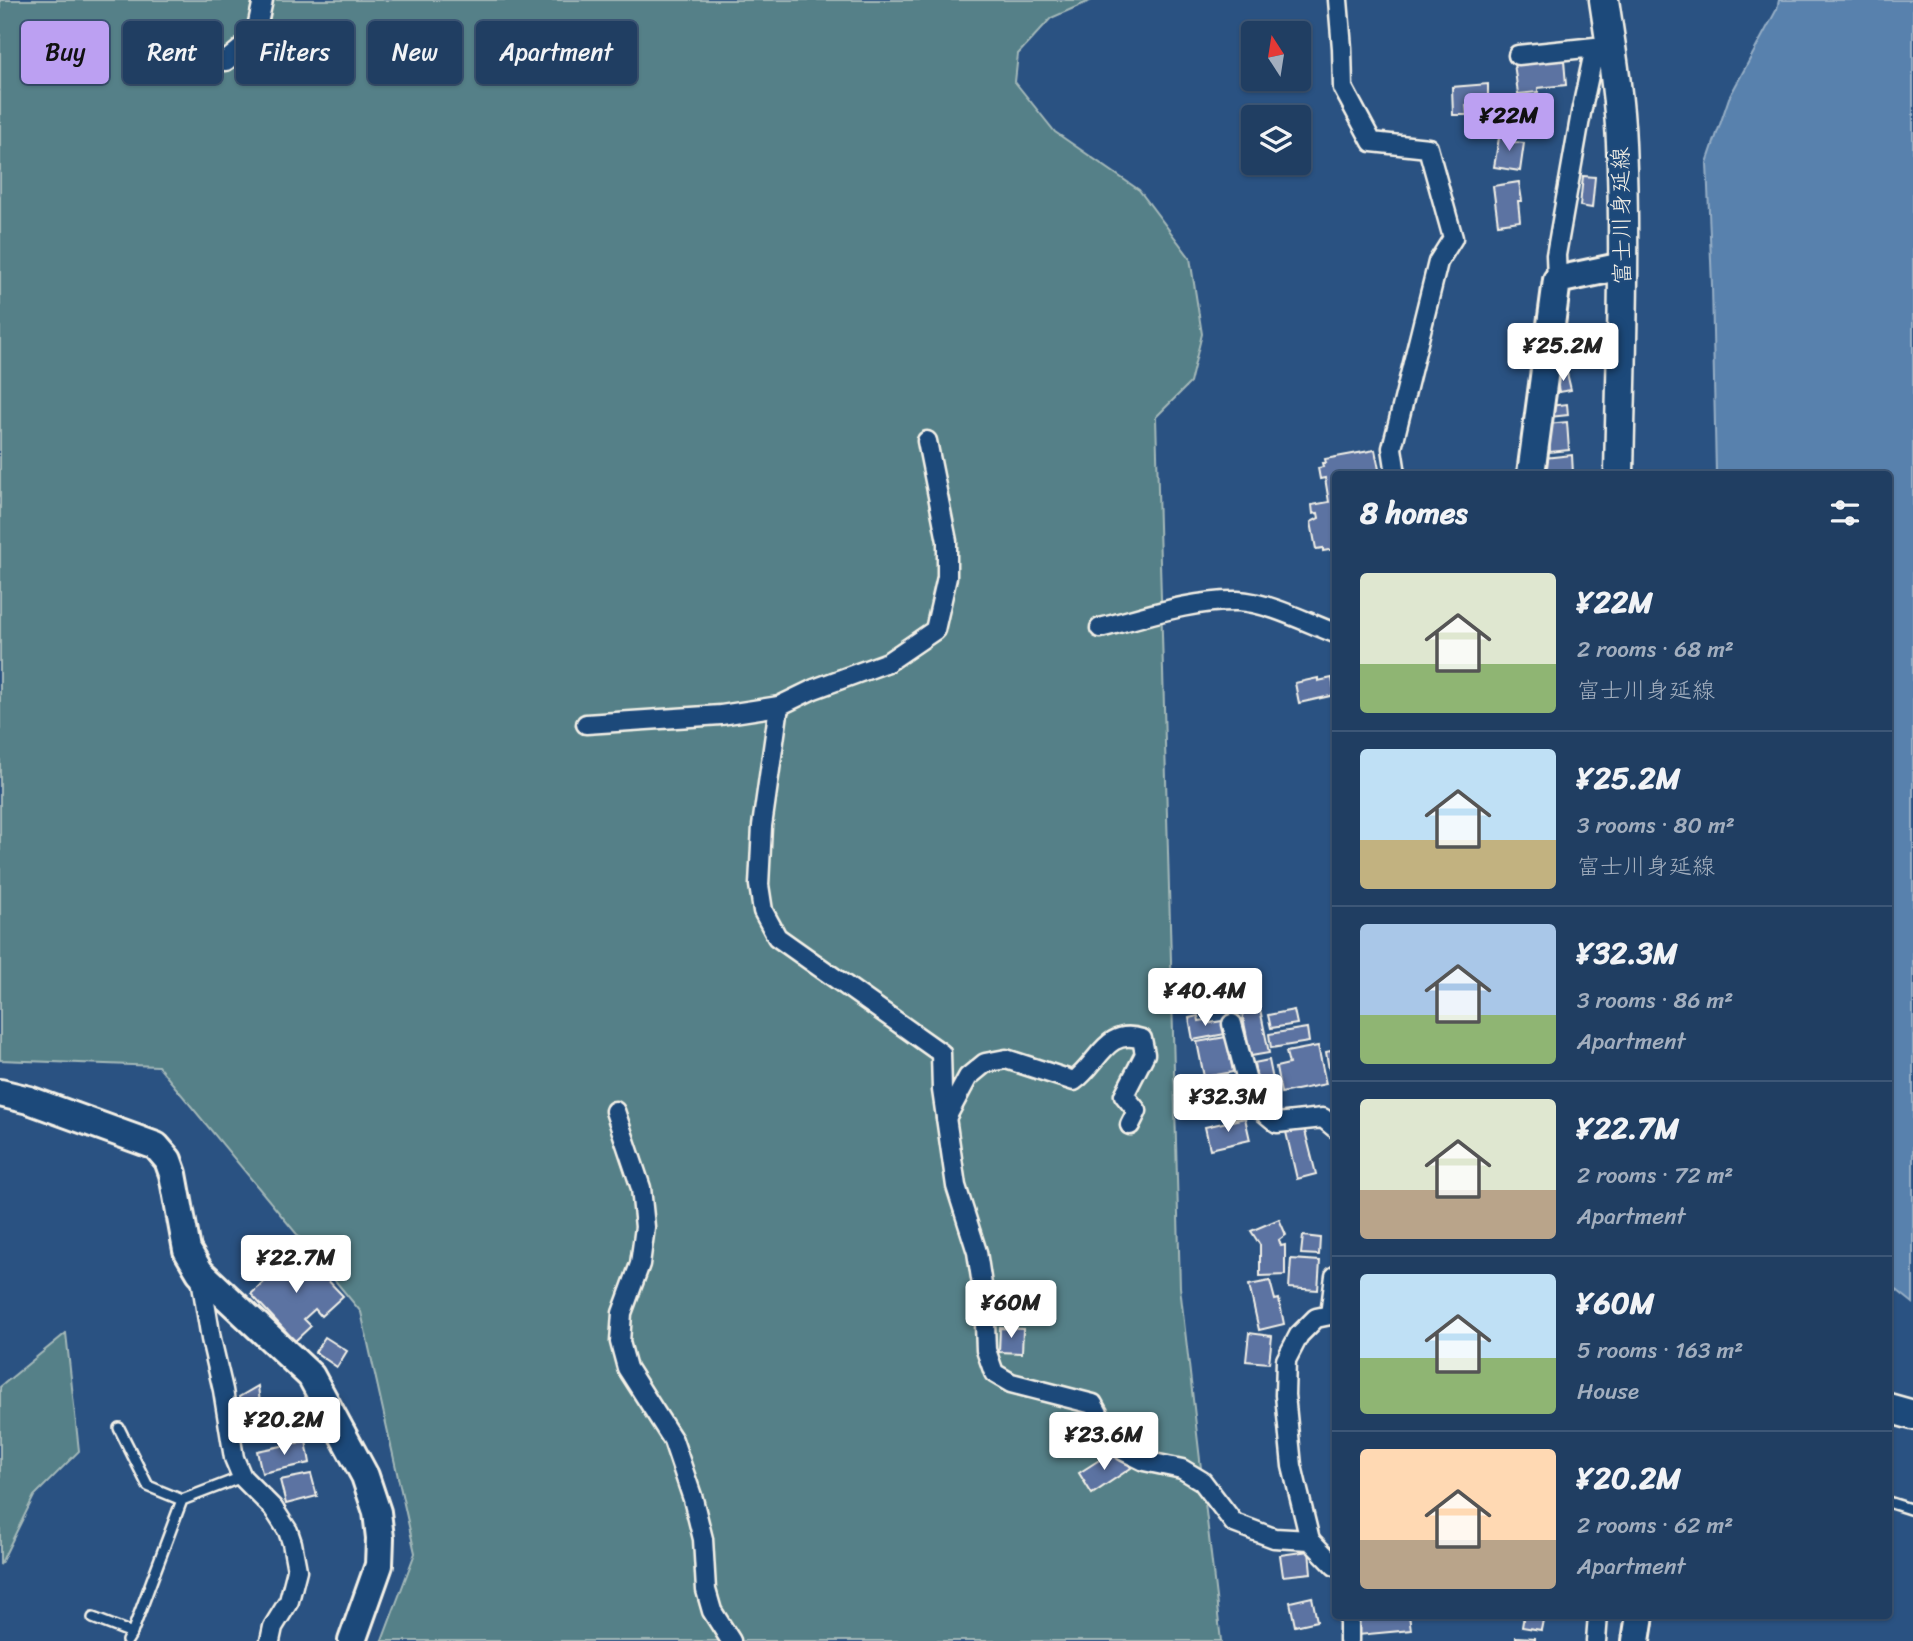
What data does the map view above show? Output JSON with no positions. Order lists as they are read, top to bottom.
{
  "streets": {
    "main road": ["富士川身延線"]
  },
  "north": "top",
  "page": {
    "chip": [
      "Buy",
      "Rent",
      "Filters",
      "New",
      "Apartment"
    ],
    "price": [
      "¥22M",
      "¥25.2M",
      "¥40.4M",
      "¥32.3M",
      "¥22.7M",
      "¥60M",
      "¥20.2M",
      "¥23.6M"
    ],
    "heading": "8 homes",
    "list": [
      {
        "name": "¥22M",
        "note": "2 rooms · 68 m² · 富士川身延線"
      },
      {
        "name": "¥25.2M",
        "note": "3 rooms · 80 m² · 富士川身延線"
      },
      {
        "name": "¥32.3M",
        "note": "3 rooms · 86 m² · Apartment"
      },
      {
        "name": "¥22.7M",
        "note": "2 rooms · 72 m² · Apartment"
      },
      {
        "name": "¥60M",
        "note": "5 rooms · 163 m² · House"
      },
      {
        "name": "¥20.2M",
        "note": "2 rooms · 62 m² · Apartment"
      }
    ]
  }
}
